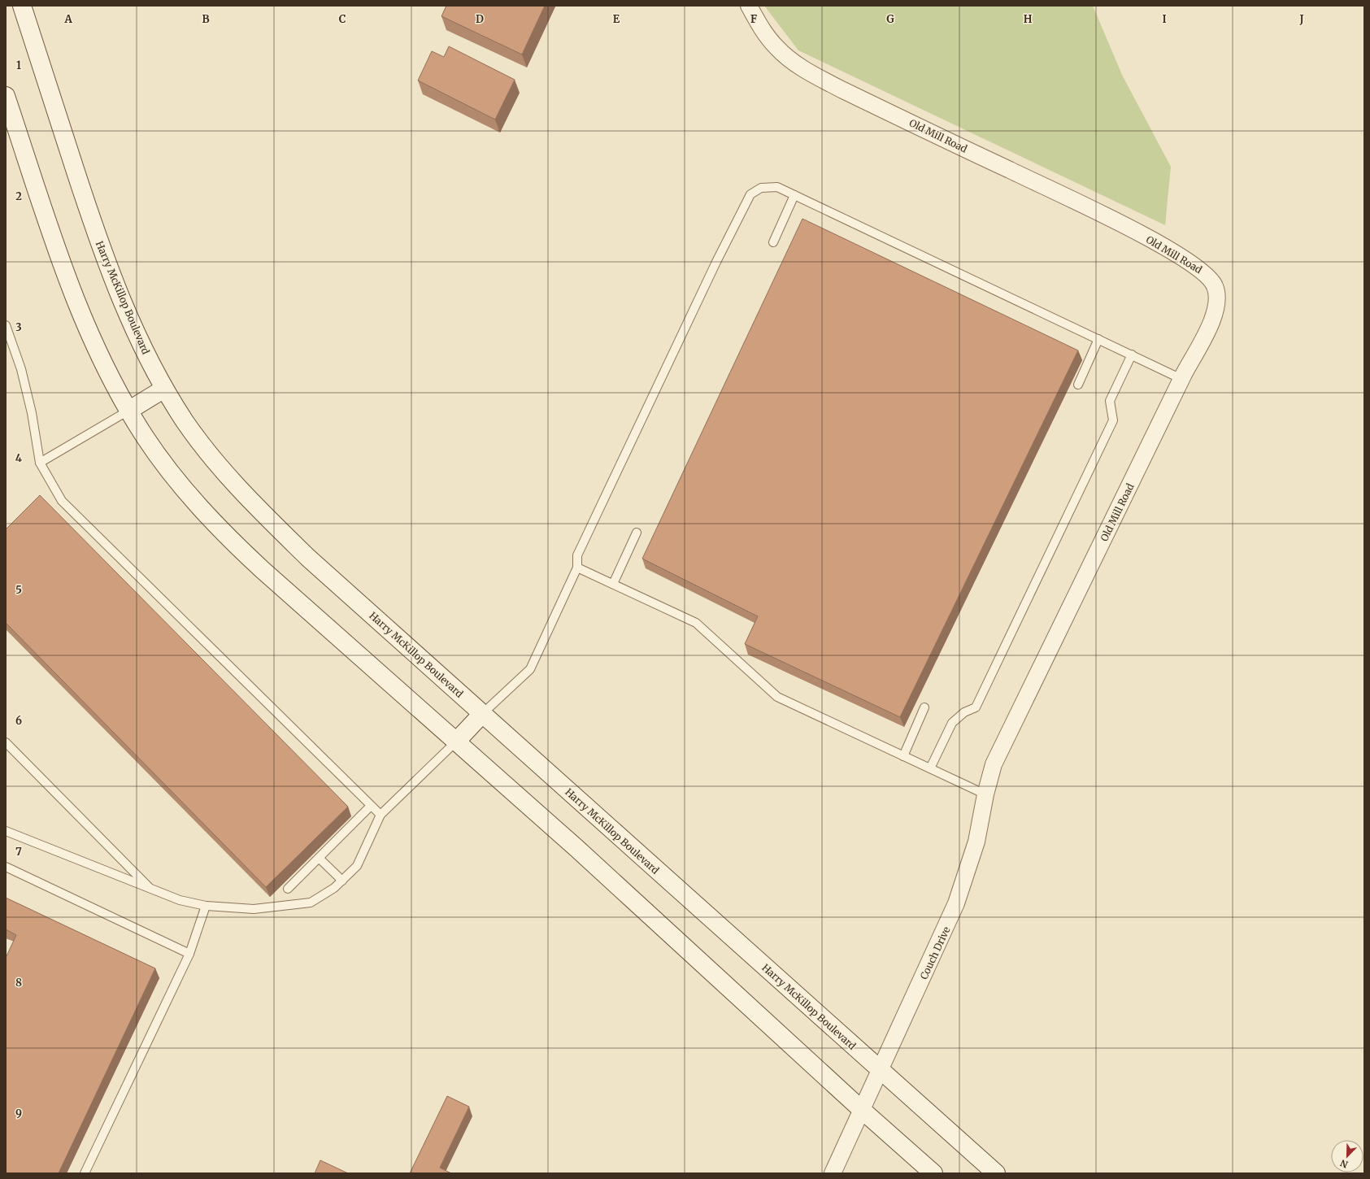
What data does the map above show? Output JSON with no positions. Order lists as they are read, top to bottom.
{
  "streets": {
    "main road": ["Harry McKillop Boulevard"],
    "street": ["Old Mill Road", "Couch Drive"]
  },
  "crossings": [
    ["Old Mill Road", "Couch Drive"],
    ["Harry McKillop Boulevard", "Couch Drive"]
  ],
  "north": "bottom left",
  "grid": {
    "columns": [
      "A",
      "B",
      "C",
      "D",
      "E",
      "F",
      "G",
      "H",
      "I",
      "J"
    ],
    "rows": [
      "1",
      "2",
      "3",
      "4",
      "5",
      "6",
      "7",
      "8",
      "9"
    ]
  }
}
